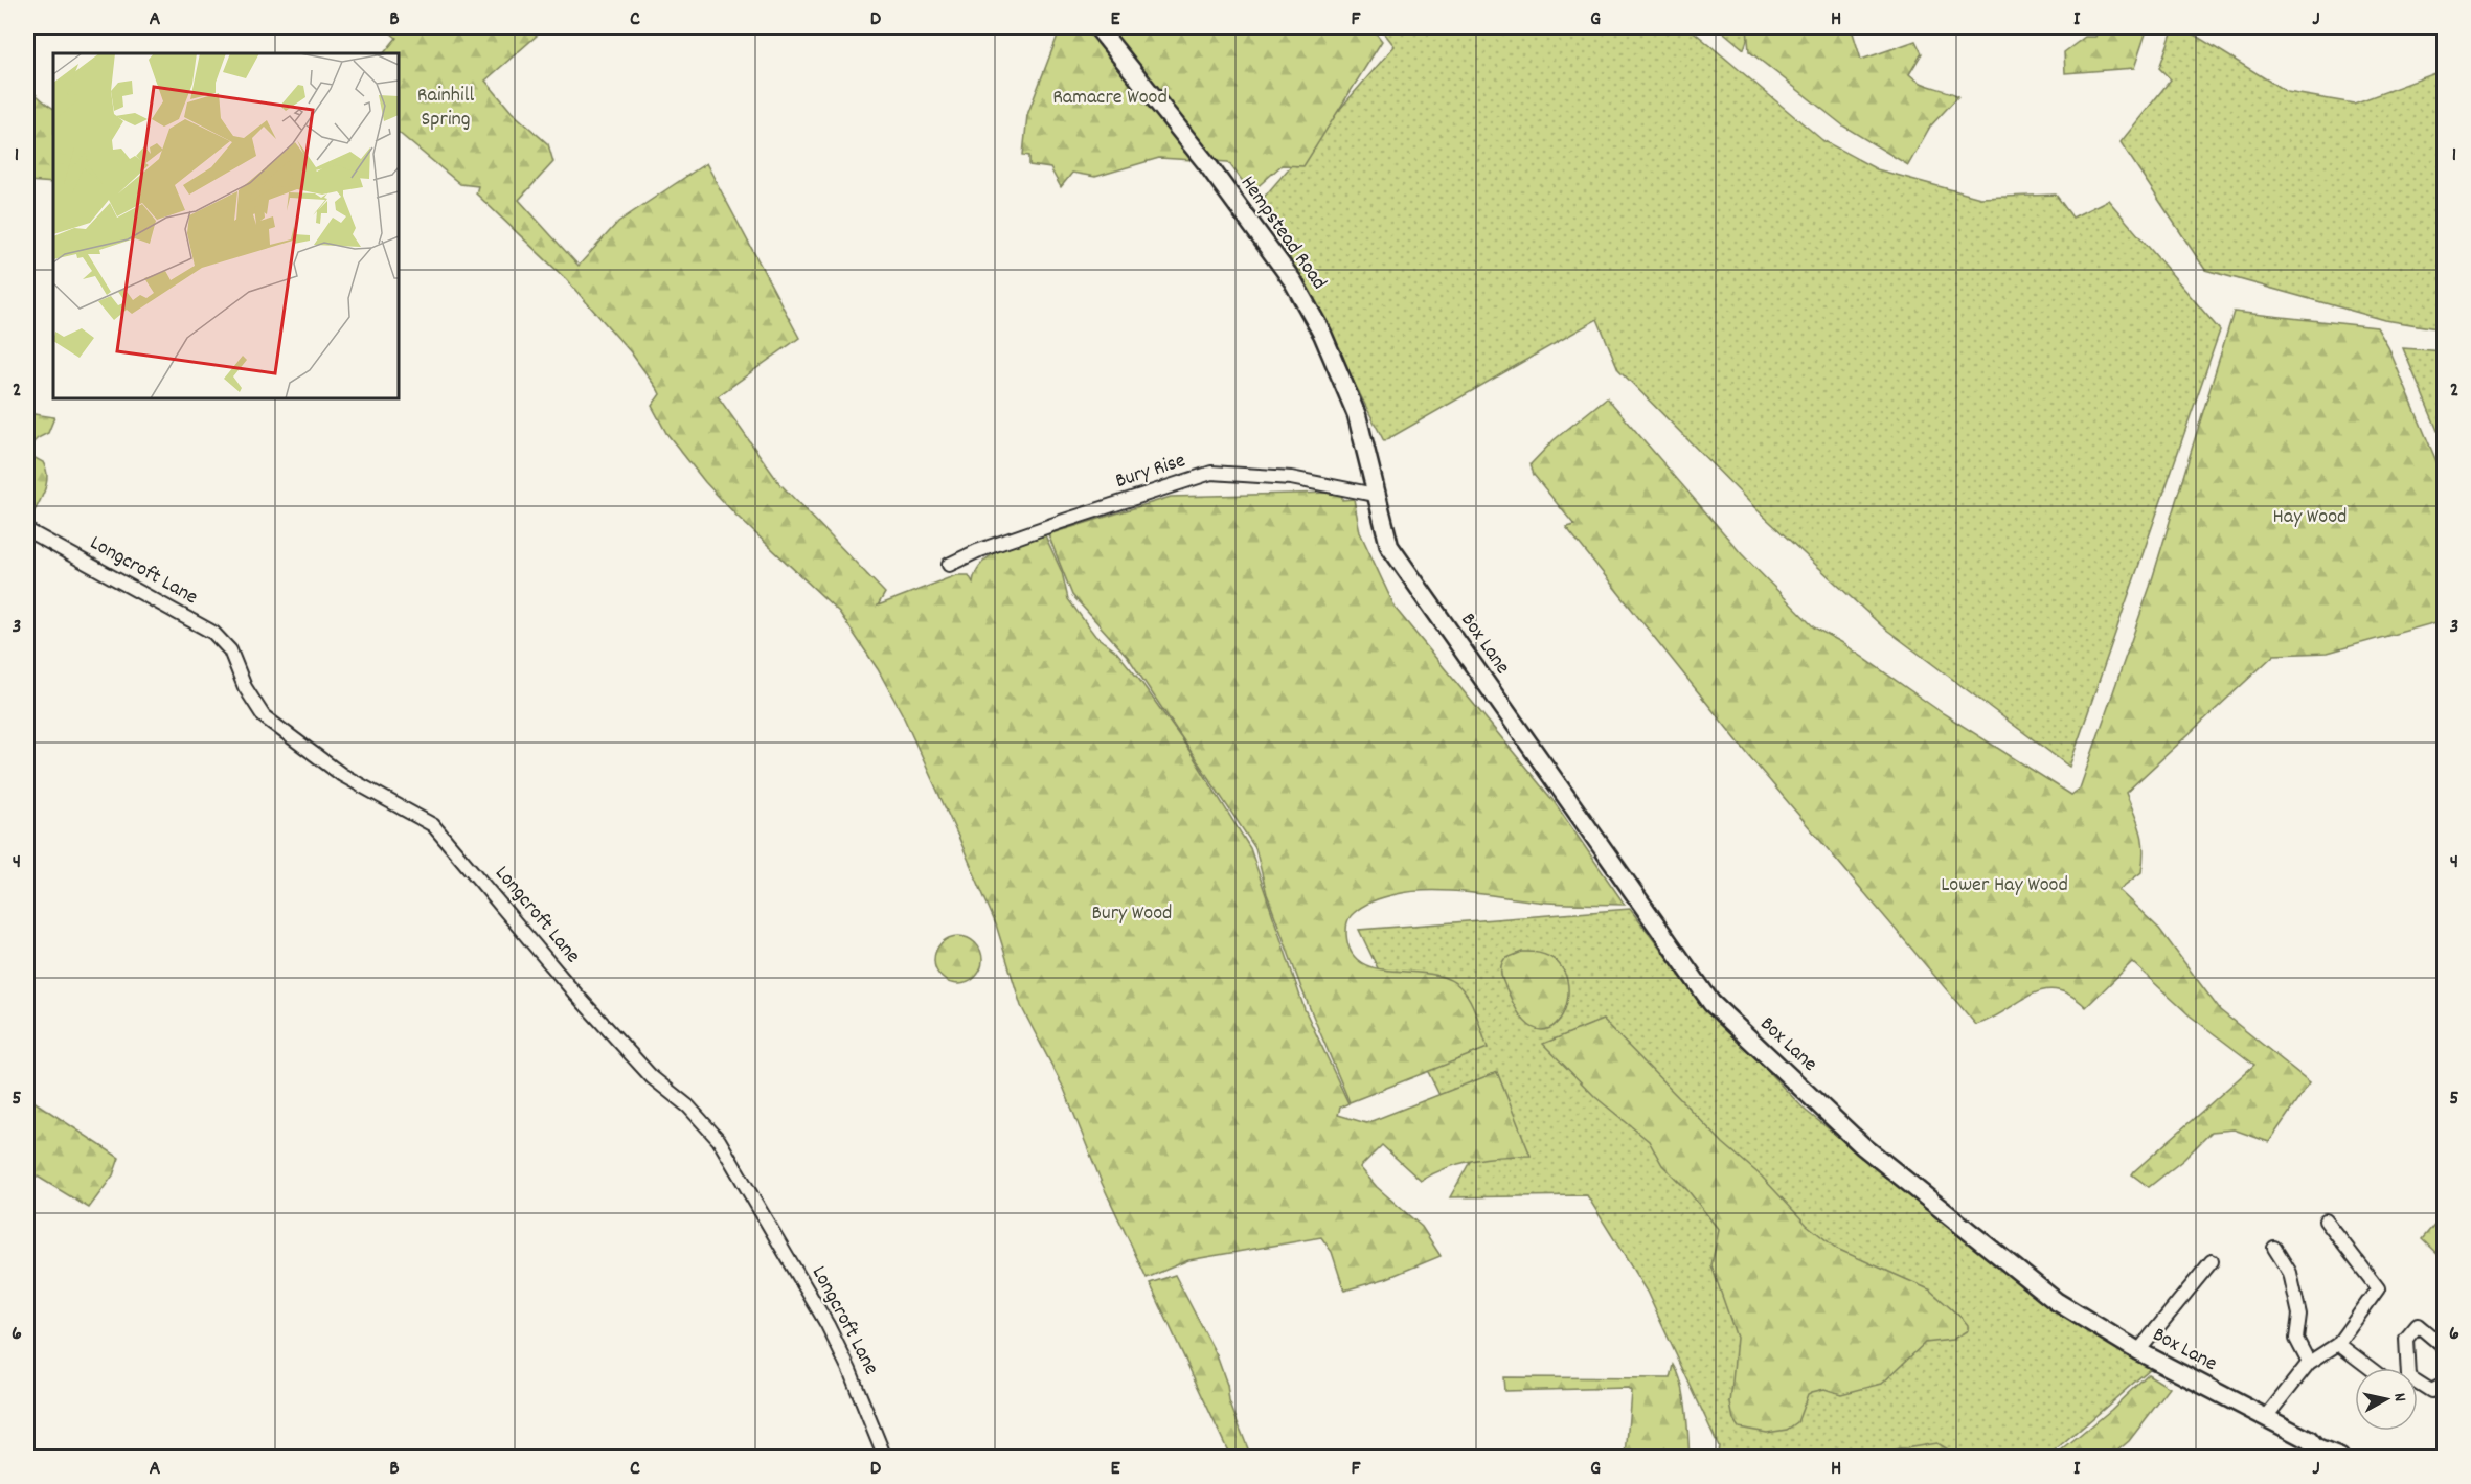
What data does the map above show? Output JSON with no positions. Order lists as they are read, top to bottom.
{
  "streets": {
    "main road": ["Hempstead Road", "Box Lane"],
    "street": ["Bury Rise", "Longcroft Lane"]
  },
  "crossings": [
    ["Hempstead Road", "Bury Rise"],
    ["Hempstead Road", "Box Lane"],
    ["Bury Rise", "Box Lane"]
  ],
  "parks": [
    "Rainhill Spring",
    "Ramacre Wood",
    "Hay Wood",
    "Lower Hay Wood",
    "Bury Wood"
  ],
  "north": "right",
  "grid": {
    "columns": [
      "A",
      "B",
      "C",
      "D",
      "E",
      "F",
      "G",
      "H",
      "I",
      "J"
    ],
    "rows": [
      "1",
      "2",
      "3",
      "4",
      "5",
      "6"
    ]
  }
}
